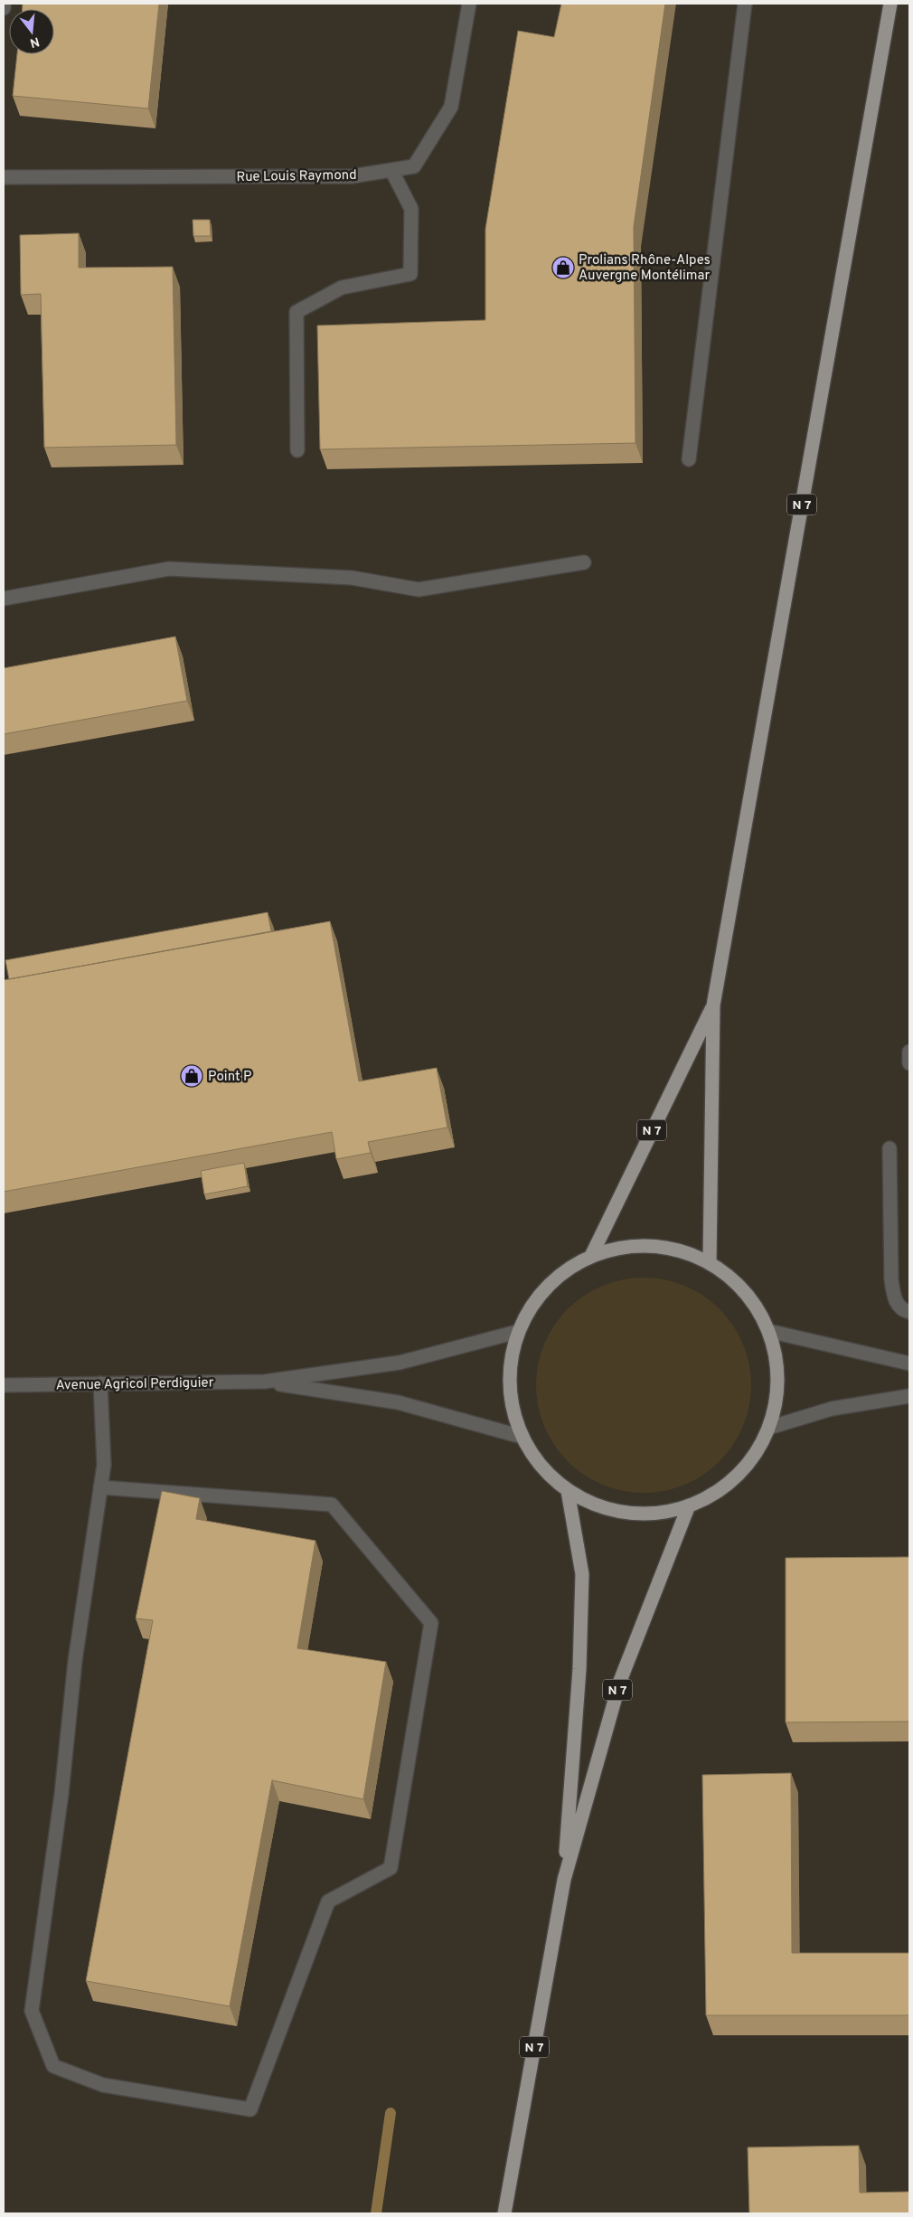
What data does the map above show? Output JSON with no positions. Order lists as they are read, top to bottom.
{
  "streets": {
    "main road": ["N 7"],
    "street": ["Rue Louis Raymond", "Avenue Agricol Perdiguier"]
  },
  "places": {
    "shop": ["Prolians Rhône-Alpes Auvergne Montélimar", "Point P"]
  },
  "north": "bottom"
}
